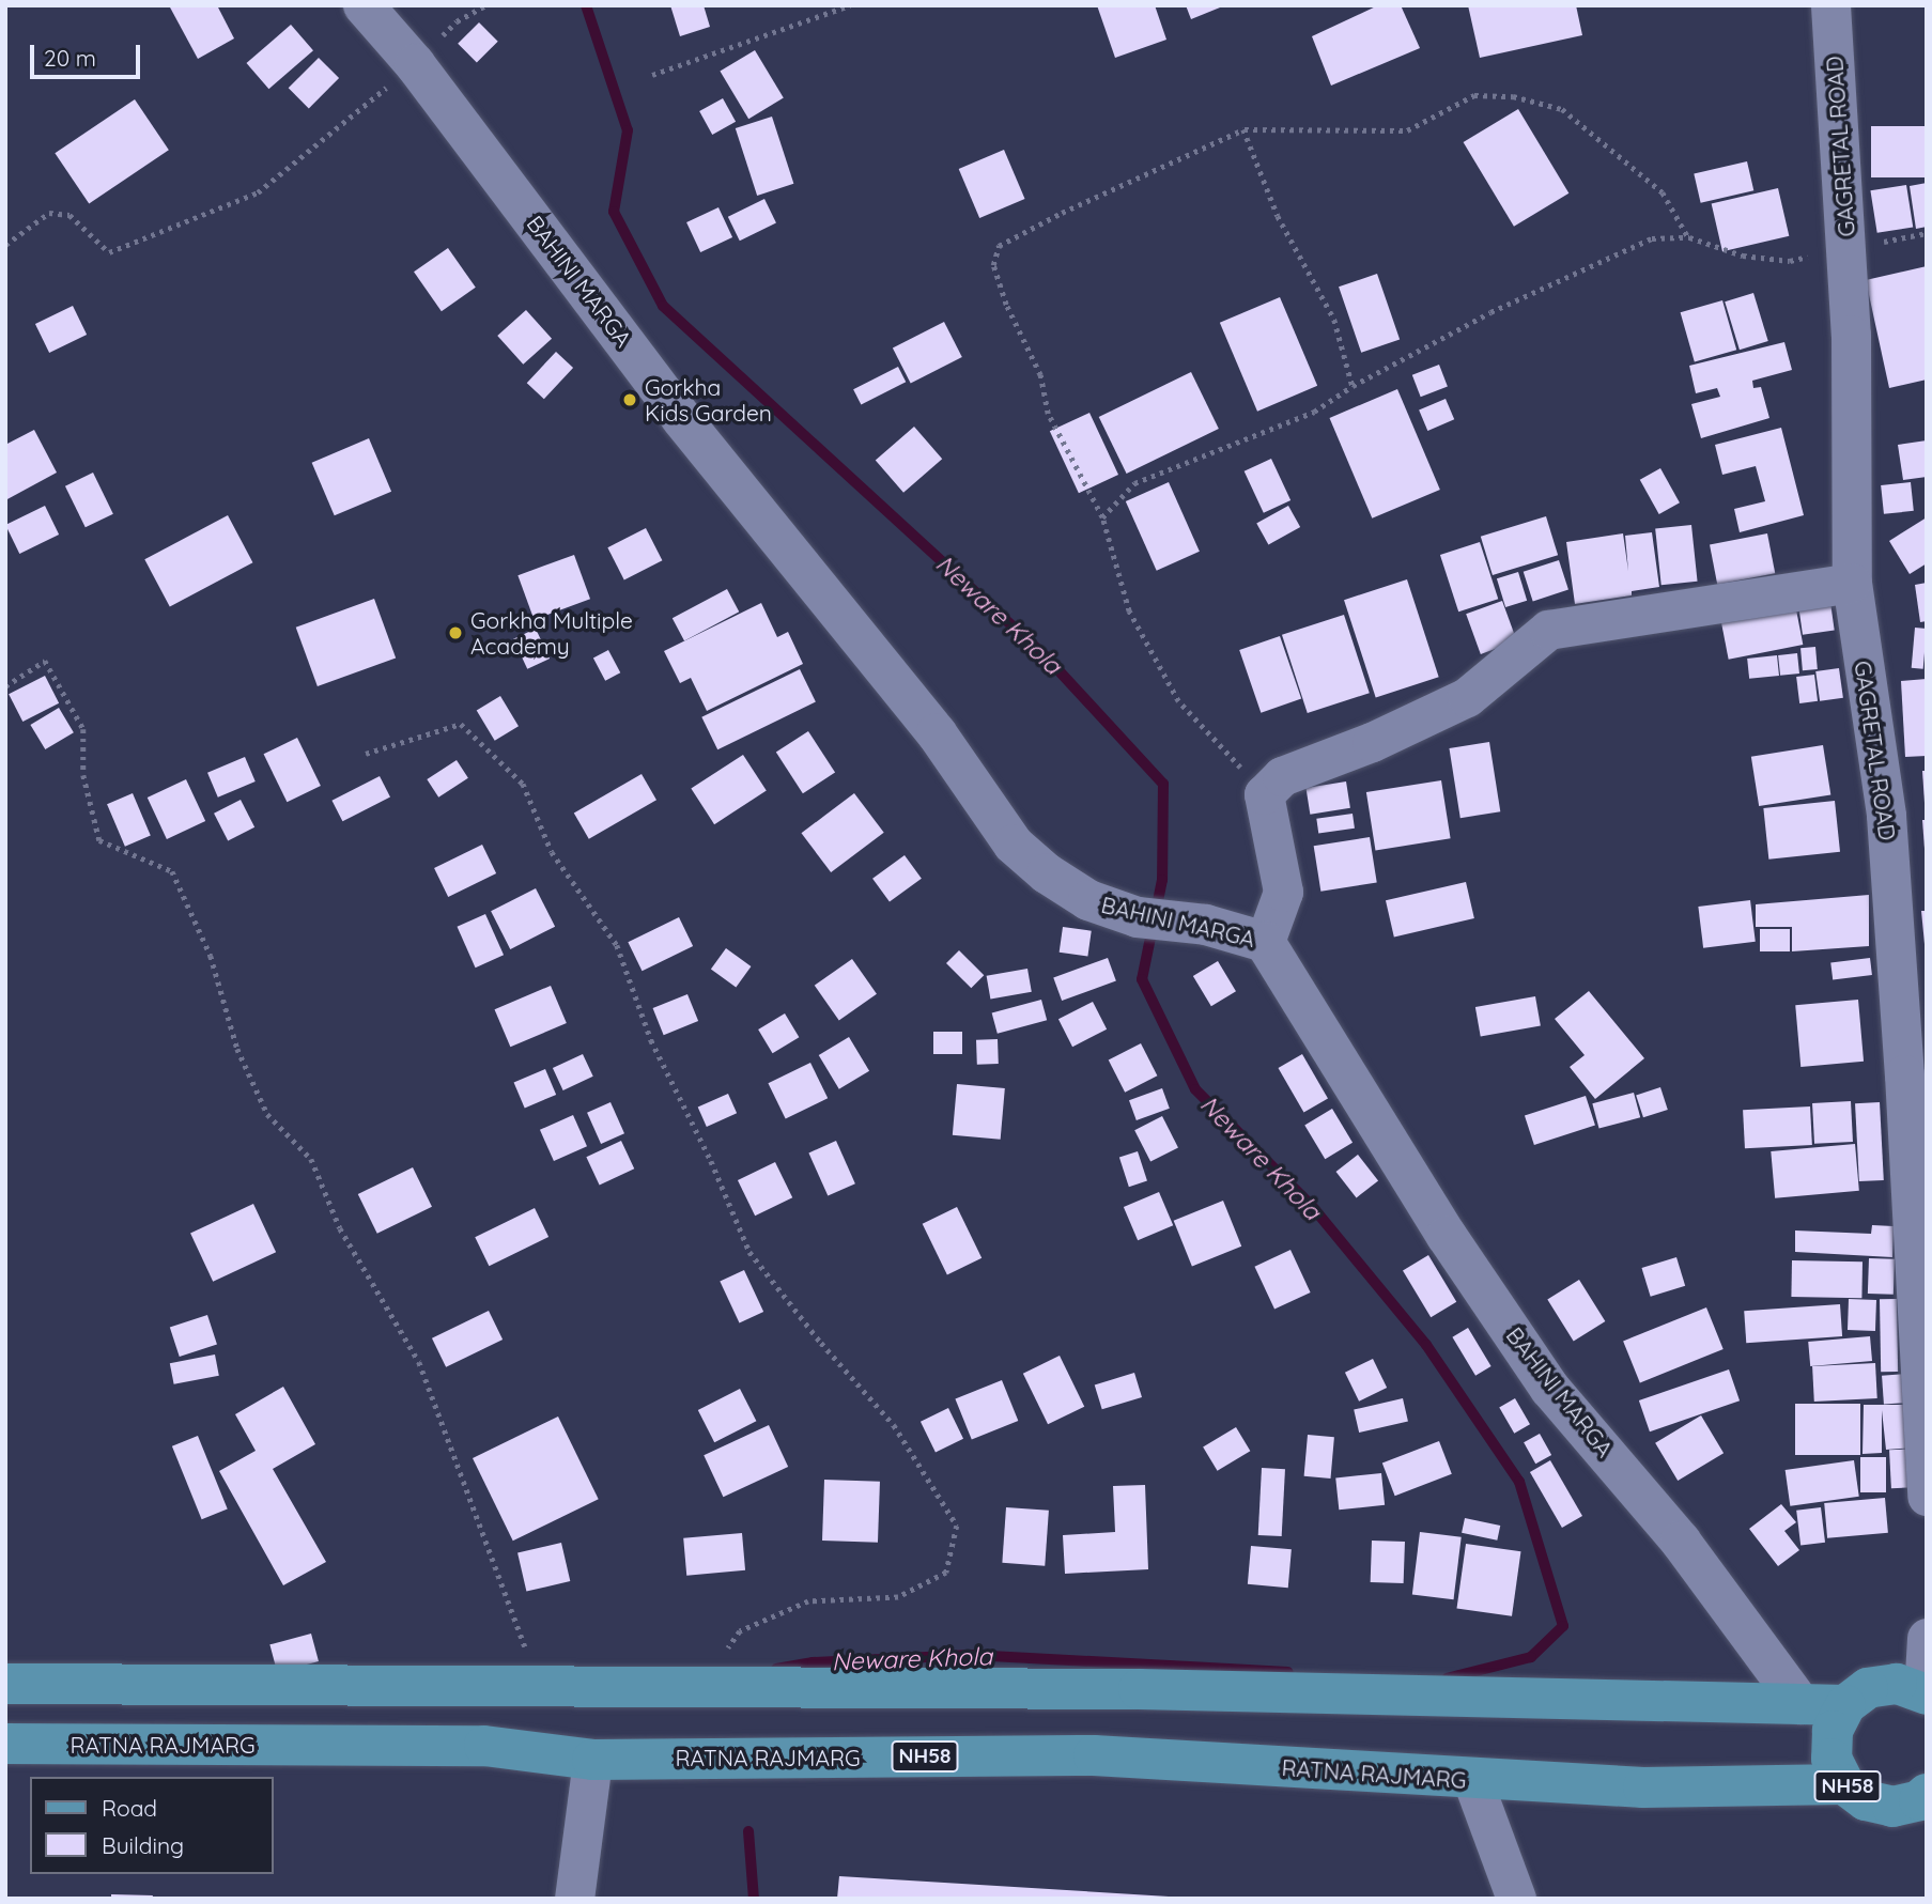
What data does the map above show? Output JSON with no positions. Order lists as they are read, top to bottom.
{
  "streets": {
    "main road": ["RATNA RAJMARG", "NH58"],
    "street": ["GAGRETAL ROAD", "BAHINI MARGA"]
  },
  "crossings": [
    ["RATNA RAJMARG", "NH58"]
  ],
  "water": ["Neware Khola"],
  "places": ["Gorkha Kids Garden", "Gorkha Multiple Academy"],
  "legend": ["Road", "Building"],
  "scale_bar": "20 m"
}
